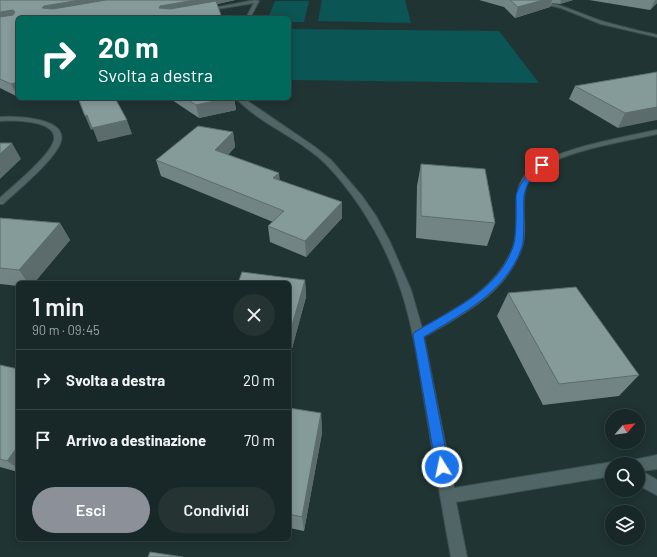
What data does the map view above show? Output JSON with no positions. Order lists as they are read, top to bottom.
{
  "north": "top right",
  "page": {
    "turn": ["20 m", "Svolta a destra"],
    "heading": ["1 min", "90 m · 09:45"],
    "list": [
      {
        "name": "Svolta a destra",
        "value": "20 m"
      },
      {
        "name": "Arrivo a destinazione",
        "value": "70 m"
      }
    ],
    "buttons": ["Esci", "Condividi"]
  }
}
